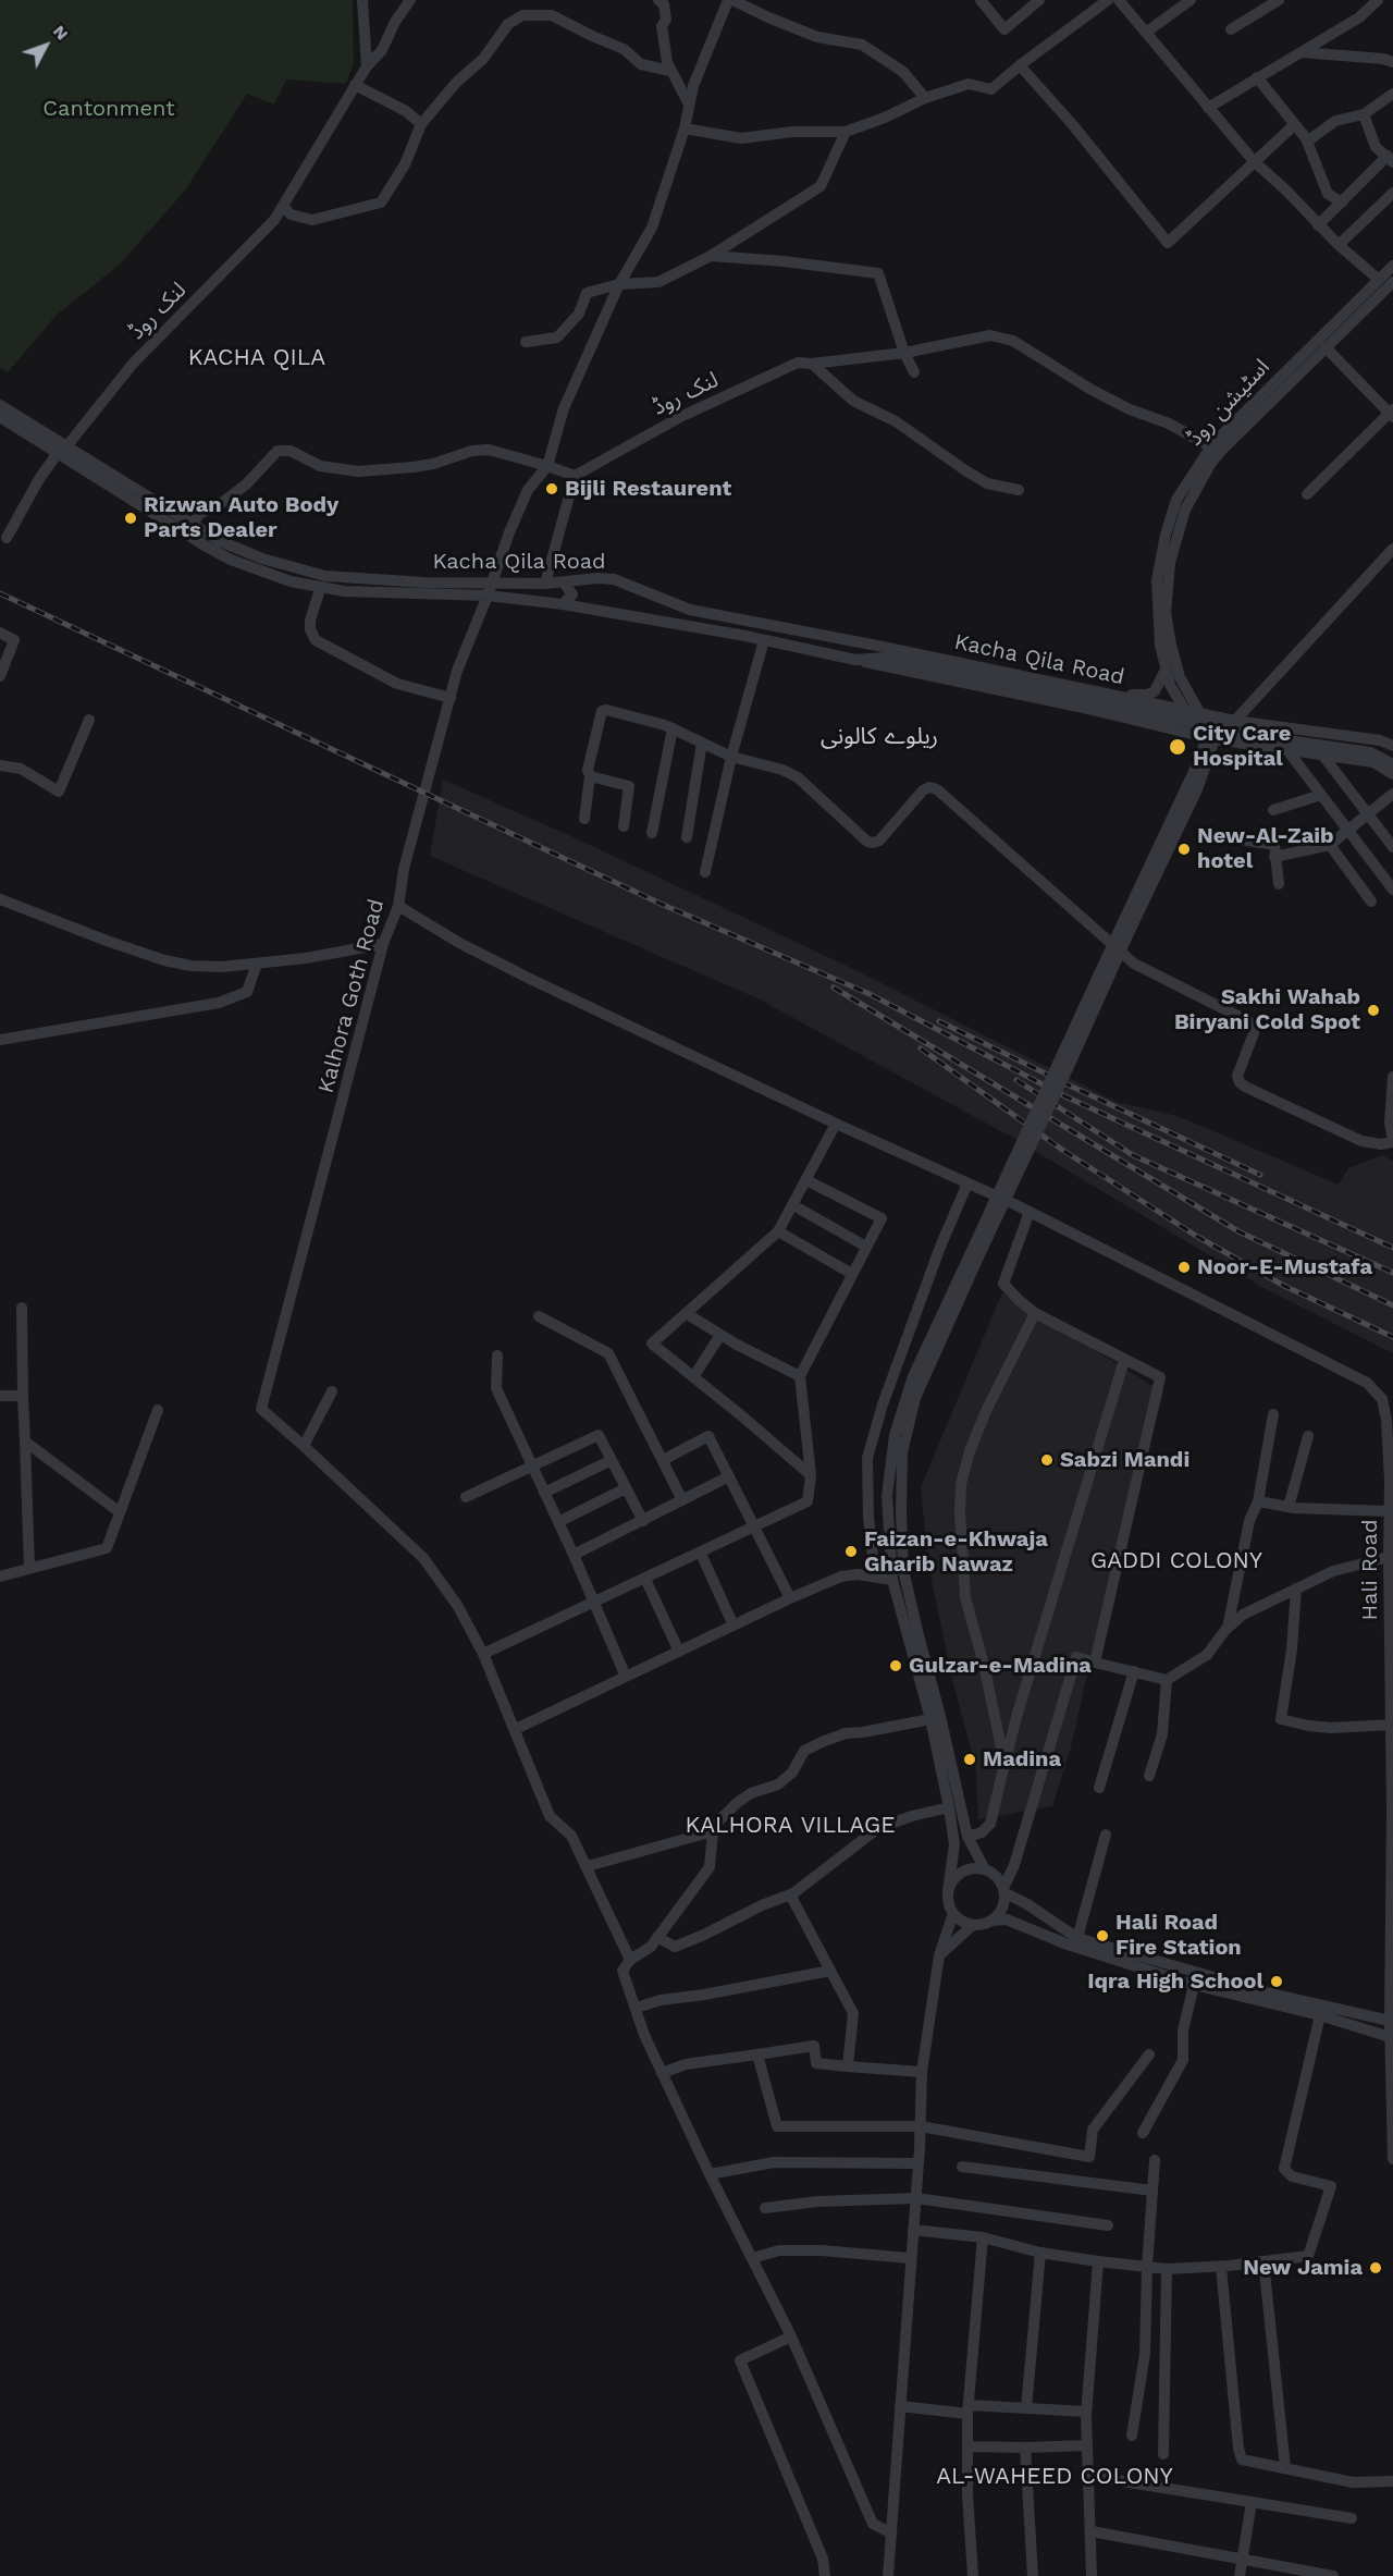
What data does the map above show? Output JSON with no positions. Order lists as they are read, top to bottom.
{
  "streets": {
    "street": [
      "لنک روڈ",
      "اسٹیشن روڈ",
      "Kacha Qila Road",
      "Kalhora Goth Road",
      "Hali Road"
    ]
  },
  "crossings": [
    ["لنک روڈ", "اسٹیشن روڈ"],
    ["لنک روڈ", "Kacha Qila Road"],
    ["اسٹیشن روڈ", "Kacha Qila Road"],
    ["Kacha Qila Road", "Kalhora Goth Road"],
    ["Kalhora Goth Road", "Hali Road"]
  ],
  "districts": [
    "KACHA QILA",
    "ریلوے کالونی",
    "GADDI COLONY",
    "KALHORA VILLAGE",
    "AL-WAHEED COLONY"
  ],
  "parks": ["Cantonment"],
  "places": [
    "Bijli Restaurent",
    "Rizwan Auto Body Parts Dealer",
    "City Care Hospital",
    "New-Al-Zaib hotel",
    "Sakhi Wahab Biryani Cold Spot",
    "Noor-E-Mustafa",
    "Sabzi Mandi",
    "Faizan-e-Khwaja Gharib Nawaz",
    "Gulzar-e-Madina",
    "Madina",
    "Hali Road Fire Station",
    "Iqra High School",
    "New Jamia"
  ],
  "north": "top right"
}
